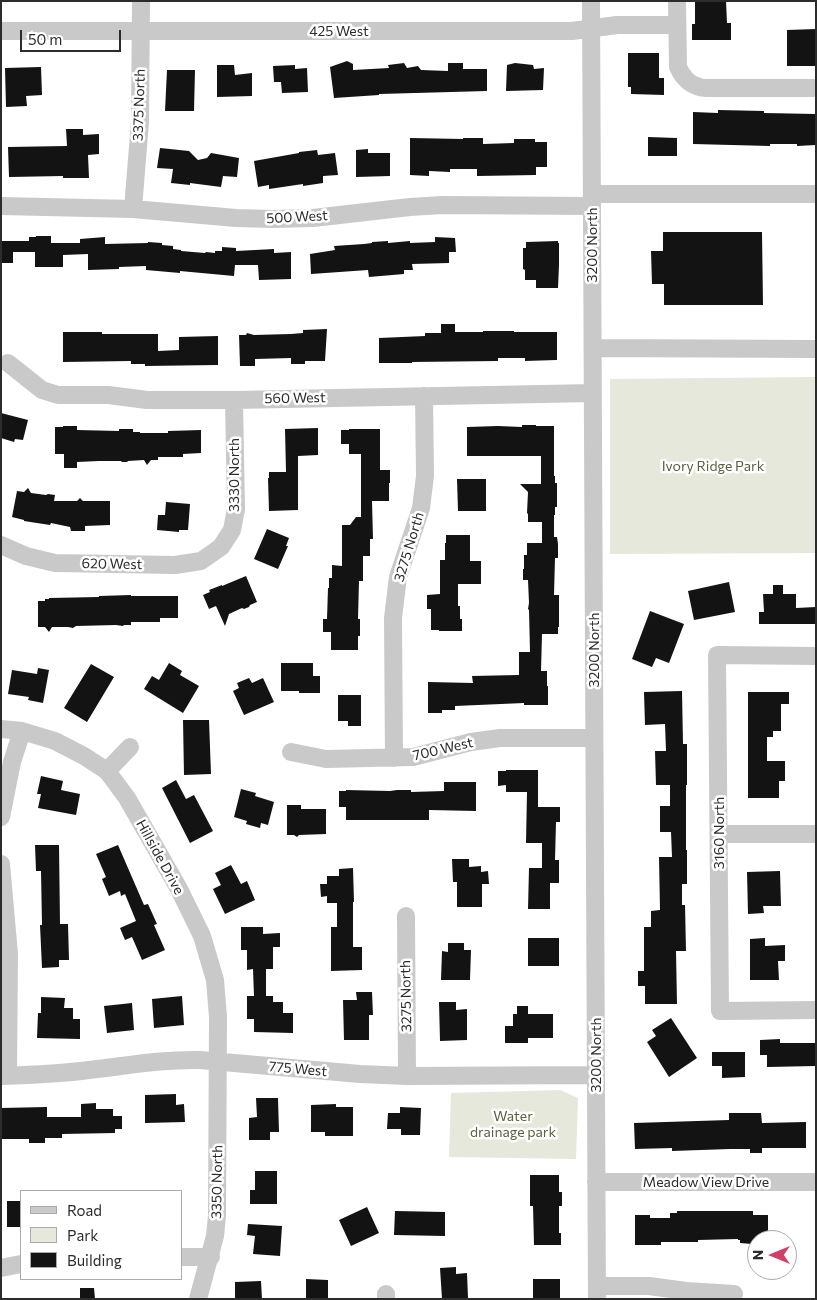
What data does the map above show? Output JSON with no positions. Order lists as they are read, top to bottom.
{
  "streets": {
    "street": [
      "425 West",
      "3375 North",
      "500 West",
      "3200 North",
      "560 West",
      "3330 North",
      "3275 North",
      "620 West",
      "700 West",
      "3160 North",
      "Hillside Drive",
      "775 West",
      "3350 North",
      "Meadow View Drive"
    ]
  },
  "crossings": [
    ["425 West", "3375 North"],
    ["425 West", "3200 North"],
    ["3375 North", "500 West"],
    ["500 West", "3200 North"],
    ["3200 North", "560 West"],
    ["3200 North", "700 West"],
    ["3200 North", "775 West"],
    ["3200 North", "Meadow View Drive"],
    ["560 West", "3330 North"],
    ["560 West", "3275 North"],
    ["3330 North", "620 West"],
    ["3275 North", "700 West"],
    ["3275 North", "775 West"],
    ["Hillside Drive", "775 West"],
    ["Hillside Drive", "3350 North"],
    ["775 West", "3350 North"]
  ],
  "parks": ["Ivory Ridge Park", "Water drainage park"],
  "legend": ["Road", "Park", "Building"],
  "scale_bar": "50 m",
  "north": "left"
}
